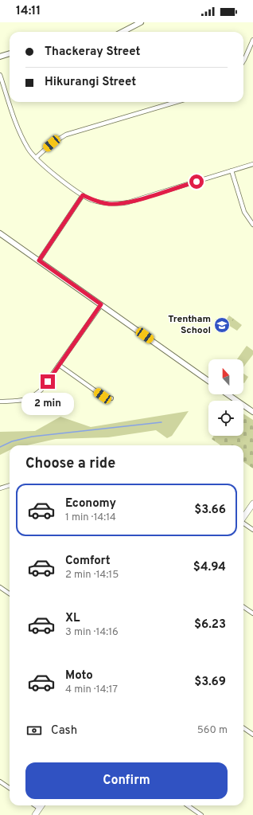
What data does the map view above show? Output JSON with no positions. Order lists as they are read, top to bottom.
{
  "places": {
    "school or university": ["Trentham School"]
  },
  "north": "top",
  "page": {
    "status": "14:11",
    "banner": ["Thackeray Street", "Hikurangi Street"],
    "bubble": "2 min",
    "heading": "Choose a ride",
    "list": [
      {
        "name": "Economy",
        "note": "1 min · 14:14",
        "value": "$3.66"
      },
      {
        "name": "Comfort",
        "note": "2 min · 14:15",
        "value": "$4.94"
      },
      {
        "name": "XL",
        "note": "3 min · 14:16",
        "value": "$6.23"
      },
      {
        "name": "Moto",
        "note": "4 min · 14:17",
        "value": "$3.69"
      }
    ],
    "pay": ["Cash", "560 m"],
    "buttons": "Confirm"
  }
}
